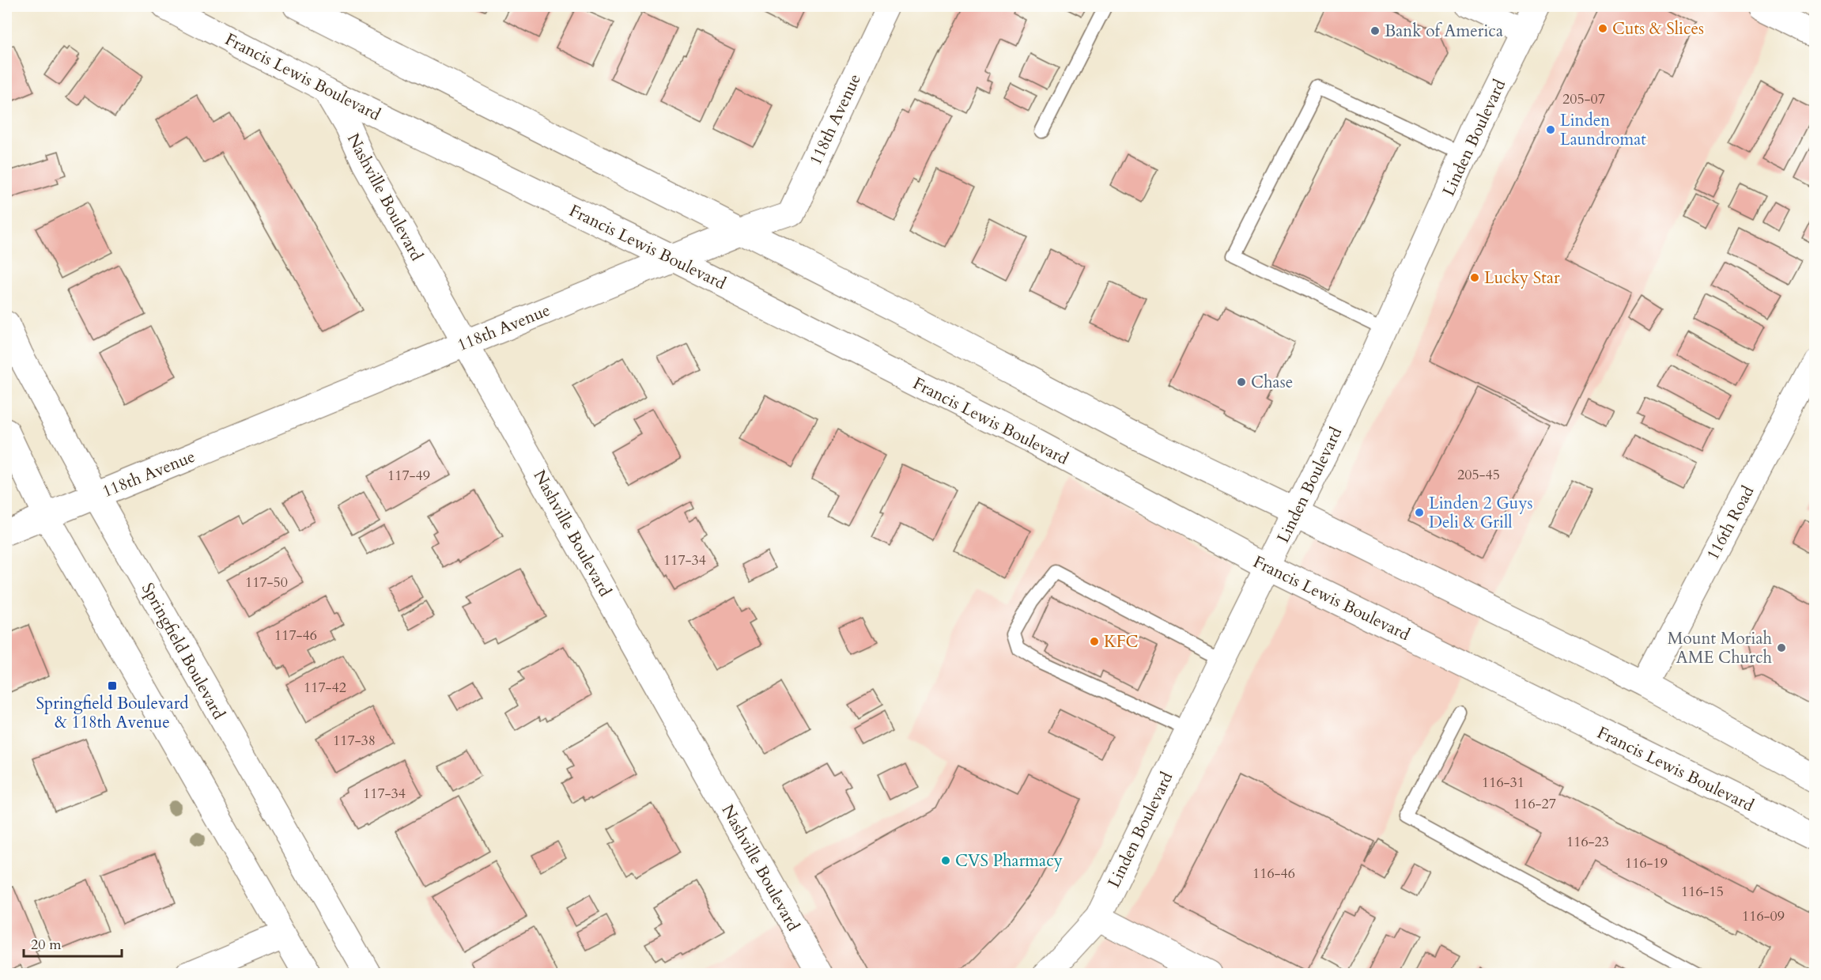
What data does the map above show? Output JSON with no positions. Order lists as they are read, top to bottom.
{
  "streets": {
    "main road": [
      "Francis Lewis Boulevard",
      "118th Avenue",
      "Linden Boulevard",
      "Nashville Boulevard",
      "116th Road",
      "Springfield Boulevard"
    ]
  },
  "crossings": [
    ["Francis Lewis Boulevard", "118th Avenue"],
    ["Francis Lewis Boulevard", "Linden Boulevard"],
    ["Francis Lewis Boulevard", "Nashville Boulevard"],
    ["118th Avenue", "Nashville Boulevard"],
    ["118th Avenue", "Springfield Boulevard"]
  ],
  "places": {
    "other": [
      "Cuts & Slices",
      "Bank of America",
      "Linden Laundromat",
      "Lucky Star",
      "Chase",
      "Linden 2 Guys Deli & Grill",
      "KFC",
      "Mount Moriah AME Church",
      "CVS Pharmacy"
    ],
    "transit": ["Springfield Boulevard & 118th Avenue"]
  },
  "house_numbers": [
    "205-07",
    "205-45",
    "117-49",
    "117-34",
    "117-50",
    "117-46",
    "117-42",
    "117-38",
    "116-31",
    "117-34",
    "116-27",
    "116-23",
    "116-19",
    "116-46",
    "116-15",
    "116-09"
  ],
  "scale_bar": "20 m"
}
